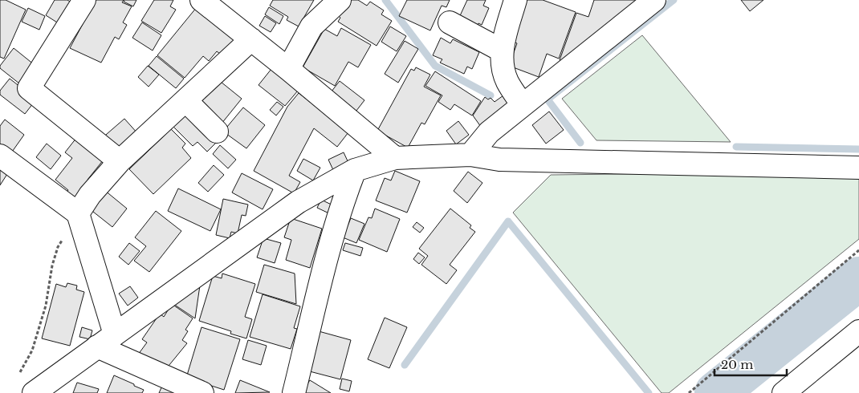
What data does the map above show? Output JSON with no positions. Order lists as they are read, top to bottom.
{
  "scale_bar": "20 m"
}
